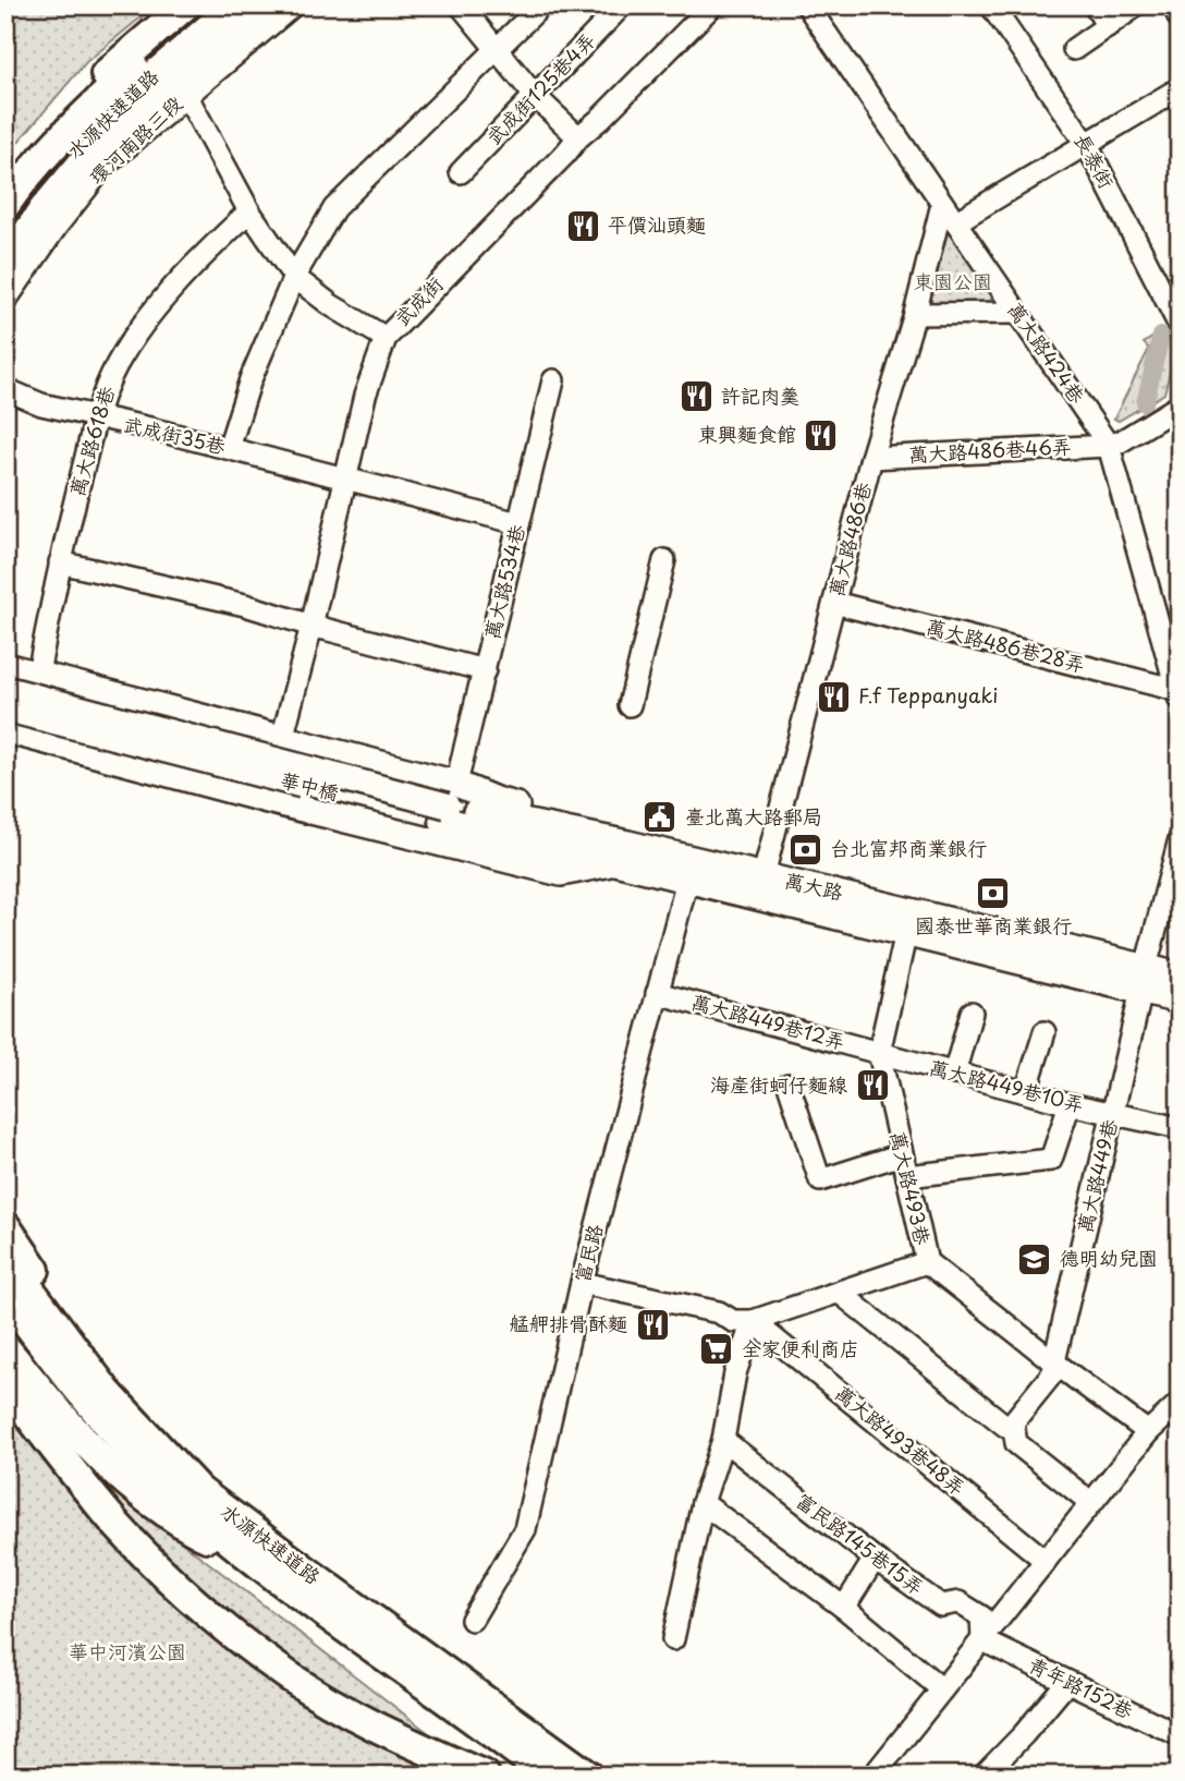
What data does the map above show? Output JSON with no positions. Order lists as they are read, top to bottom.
{
  "streets": {
    "highway": ["水源快速道路"],
    "main road": ["華中橋", "萬大路"],
    "street": [
      "武成街125巷4弄",
      "環河南路三段",
      "長泰街",
      "武成街",
      "萬大路424巷",
      "武成街35巷",
      "萬大路618巷",
      "萬大路486巷46弄",
      "萬大路486巷",
      "萬大路534巷",
      "萬大路486巷28弄",
      "萬大路449巷12弄",
      "萬大路449巷10弄",
      "萬大路449巷",
      "萬大路493巷",
      "富民路",
      "萬大路493巷48弄",
      "富民路145巷15弄",
      "青年路152巷"
    ]
  },
  "crossings": [
    ["武成街", "武成街35巷"],
    ["萬大路424巷", "萬大路486巷46弄"],
    ["萬大路424巷", "萬大路486巷"],
    ["萬大路424巷", "萬大路486巷28弄"],
    ["武成街35巷", "萬大路618巷"],
    ["武成街35巷", "萬大路534巷"],
    ["萬大路486巷46弄", "萬大路486巷"],
    ["萬大路486巷", "萬大路486巷28弄"],
    ["萬大路486巷", "萬大路"],
    ["萬大路534巷", "華中橋"],
    ["萬大路534巷", "萬大路"],
    ["華中橋", "萬大路"],
    ["萬大路", "萬大路449巷"],
    ["萬大路", "萬大路493巷"],
    ["萬大路", "富民路"],
    ["萬大路449巷12弄", "萬大路449巷10弄"],
    ["萬大路449巷12弄", "萬大路493巷"],
    ["萬大路449巷12弄", "富民路"],
    ["萬大路449巷10弄", "萬大路449巷"],
    ["萬大路449巷10弄", "萬大路493巷"],
    ["萬大路449巷", "萬大路493巷"],
    ["富民路145巷15弄", "青年路152巷"]
  ],
  "parks": ["東園公園", "華中河濱公園"],
  "places": {
    "restaurant": [
      "平價汕頭麵",
      "許記肉羹",
      "東興麵食館",
      "F.f Teppanyaki",
      "海產街蚵仔麵線",
      "艋舺排骨酥麵"
    ],
    "public building": ["臺北萬大路郵局"],
    "bank": ["台北富邦商業銀行", "國泰世華商業銀行"],
    "school or university": ["德明幼兒園"],
    "supermarket": ["全家便利商店"]
  }
}
